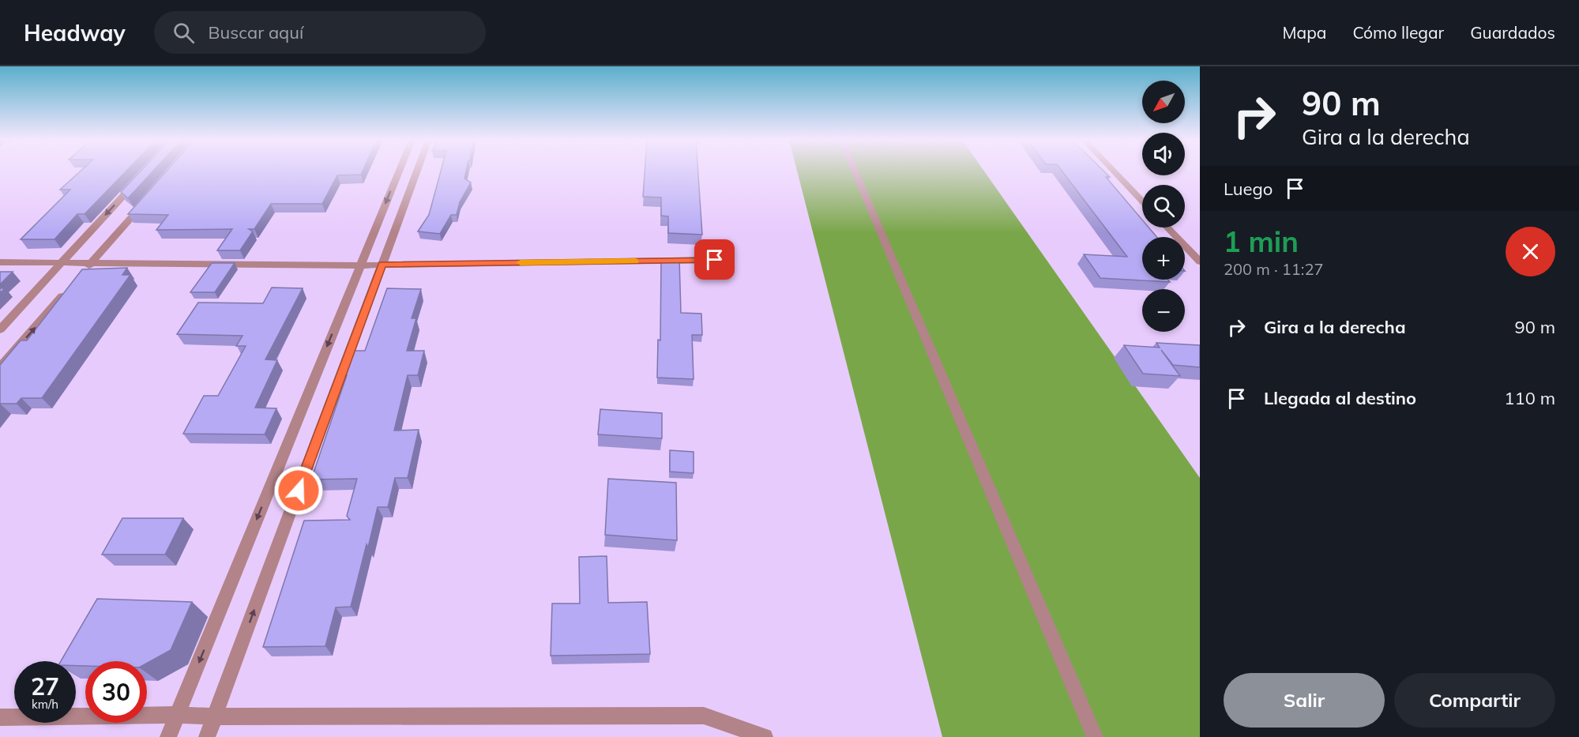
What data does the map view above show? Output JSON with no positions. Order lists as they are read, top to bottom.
{
  "north": "bottom left",
  "page": {
    "header": "Headway",
    "search": "Buscar aquí",
    "nav": ["Mapa", "Cómo llegar", "Guardados"],
    "turn": ["90 m", "Gira a la derecha"],
    "map_buttons": ["+", "−"],
    "then": "Luego",
    "heading": ["1 min", "200 m · 11:27"],
    "list": [
      {
        "name": "Gira a la derecha",
        "value": "90 m"
      },
      {
        "name": "Llegada al destino",
        "value": "110 m"
      }
    ],
    "speed": "27 km/h",
    "limit": "30",
    "buttons": ["Salir", "Compartir"]
  }
}
